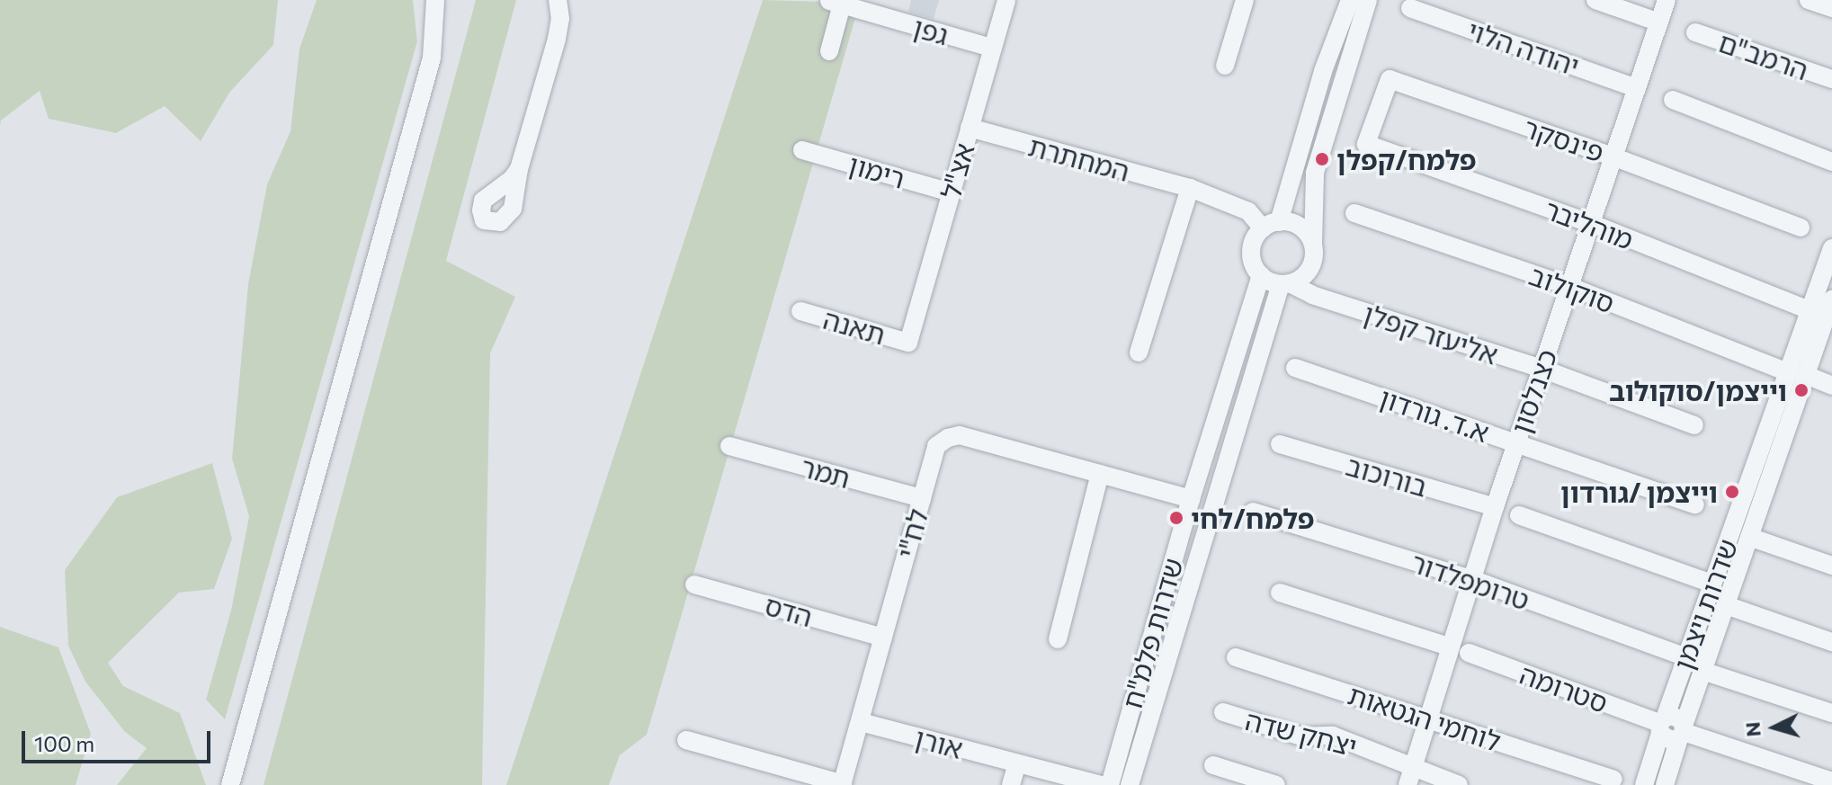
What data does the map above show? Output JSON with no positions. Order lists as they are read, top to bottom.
{
  "streets": {
    "street": [
      "גפן",
      "יהודה הלוי",
      "הרמב\"ם",
      "פינסקר",
      "המחתרת",
      "רימון",
      "אצ\"ל",
      "מוהליבר",
      "סוקולוב",
      "תאנה",
      "אליעזר קפלן",
      "כצנלסון",
      "א.ד. גורדון",
      "תמר",
      "בורוכוב",
      "לח\"י",
      "טרומפלדור",
      "שדרות ויצמן",
      "הדס",
      "שדרות פלמ\"ח",
      "סטרומה",
      "לוחמי הגטאות",
      "יצחק שדה",
      "אורן"
    ]
  },
  "crossings": [
    ["גפן", "אצ\"ל"],
    ["יהודה הלוי", "כצנלסון"],
    ["פינסקר", "מוהליבר"],
    ["פינסקר", "כצנלסון"],
    ["המחתרת", "אצ\"ל"],
    ["המחתרת", "אליעזר קפלן"],
    ["המחתרת", "שדרות פלמ\"ח"],
    ["רימון", "אצ\"ל"],
    ["אצ\"ל", "תאנה"],
    ["מוהליבר", "כצנלסון"],
    ["מוהליבר", "שדרות ויצמן"],
    ["סוקולוב", "כצנלסון"],
    ["סוקולוב", "שדרות ויצמן"],
    ["אליעזר קפלן", "כצנלסון"],
    ["אליעזר קפלן", "שדרות פלמ\"ח"],
    ["כצנלסון", "א.ד. גורדון"],
    ["כצנלסון", "בורוכוב"],
    ["כצנלסון", "טרומפלדור"],
    ["כצנלסון", "לוחמי הגטאות"],
    ["כצנלסון", "יצחק שדה"],
    ["תמר", "לח\"י"],
    ["לח\"י", "הדס"],
    ["לח\"י", "שדרות פלמ\"ח"],
    ["לח\"י", "אורן"],
    ["טרומפלדור", "שדרות ויצמן"],
    ["שדרות ויצמן", "סטרומה"]
  ],
  "places": [
    "פלמח/קפלן",
    "וייצמן/סוקולוב",
    "וייצמן /גורדון",
    "פלמח/לחי"
  ],
  "scale_bar": "100 m",
  "north": "left"
}
